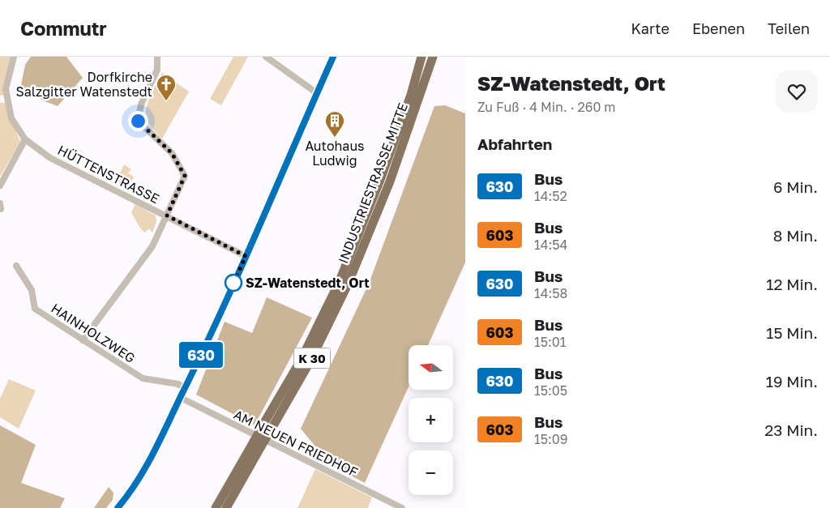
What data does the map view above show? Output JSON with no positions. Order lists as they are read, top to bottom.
{
  "streets": {
    "highway": ["INDUSTRIESTRASSE MITTE", "K 30"],
    "street": ["HÜTTENSTRASSE", "HAINHOLZWEG", "AM NEUEN FRIEDHOF"]
  },
  "places": {
    "church": ["Dorfkirche Salzgitter Watenstedt"],
    "building": ["Autohaus Ludwig"],
    "other": ["SZ-Watenstedt, Ort"]
  },
  "lines": ["bus line 630"],
  "north": "left",
  "page": {
    "header": "Commutr",
    "nav": ["Karte", "Ebenen", "Teilen"],
    "on_map": "630",
    "heading": [
      ["SZ-Watenstedt, Ort", "Zu Fuß · 4 Min. · 260 m"],
      "Abfahrten"
    ],
    "list": [
      {
        "mark": "630",
        "name": "Bus",
        "note": "14:52",
        "value": "6 Min."
      },
      {
        "mark": "603",
        "name": "Bus",
        "note": "14:54",
        "value": "8 Min."
      },
      {
        "mark": "630",
        "name": "Bus",
        "note": "14:58",
        "value": "12 Min."
      },
      {
        "mark": "603",
        "name": "Bus",
        "note": "15:01",
        "value": "15 Min."
      },
      {
        "mark": "630",
        "name": "Bus",
        "note": "15:05",
        "value": "19 Min."
      },
      {
        "mark": "603",
        "name": "Bus",
        "note": "15:09",
        "value": "23 Min."
      }
    ],
    "map_buttons": ["+", "−"]
  }
}
